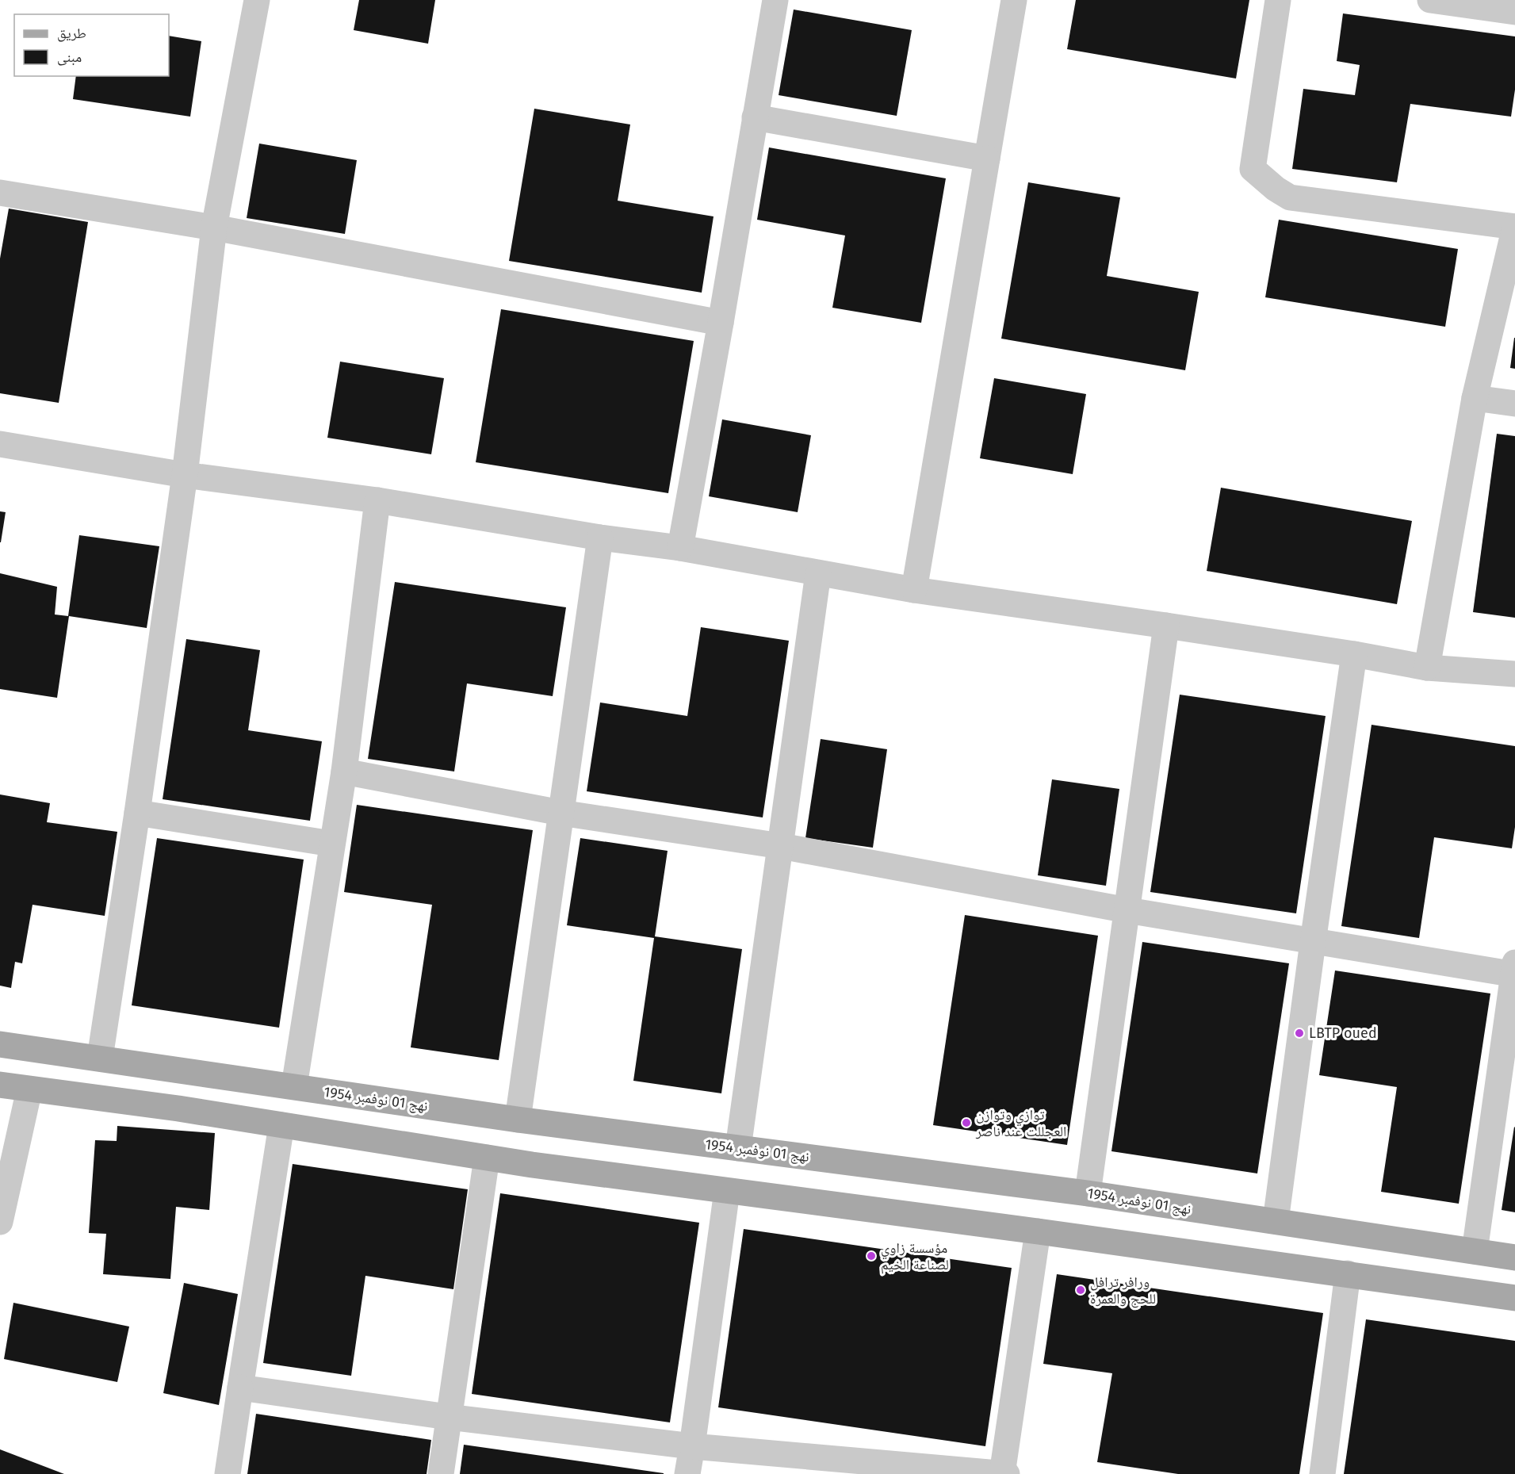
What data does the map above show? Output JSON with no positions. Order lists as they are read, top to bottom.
{
  "streets": {
    "main road": ["نهج 01 نوفمبر 1954"]
  },
  "places": [
    "LBTP oued",
    "توازي وتوازن العجللت عند ناصر",
    "مؤسسة زاوي لصناعة الخيم",
    "ورافر ترافل للحج والعمرة"
  ],
  "legend": ["طريق", "مبنى"]
}
